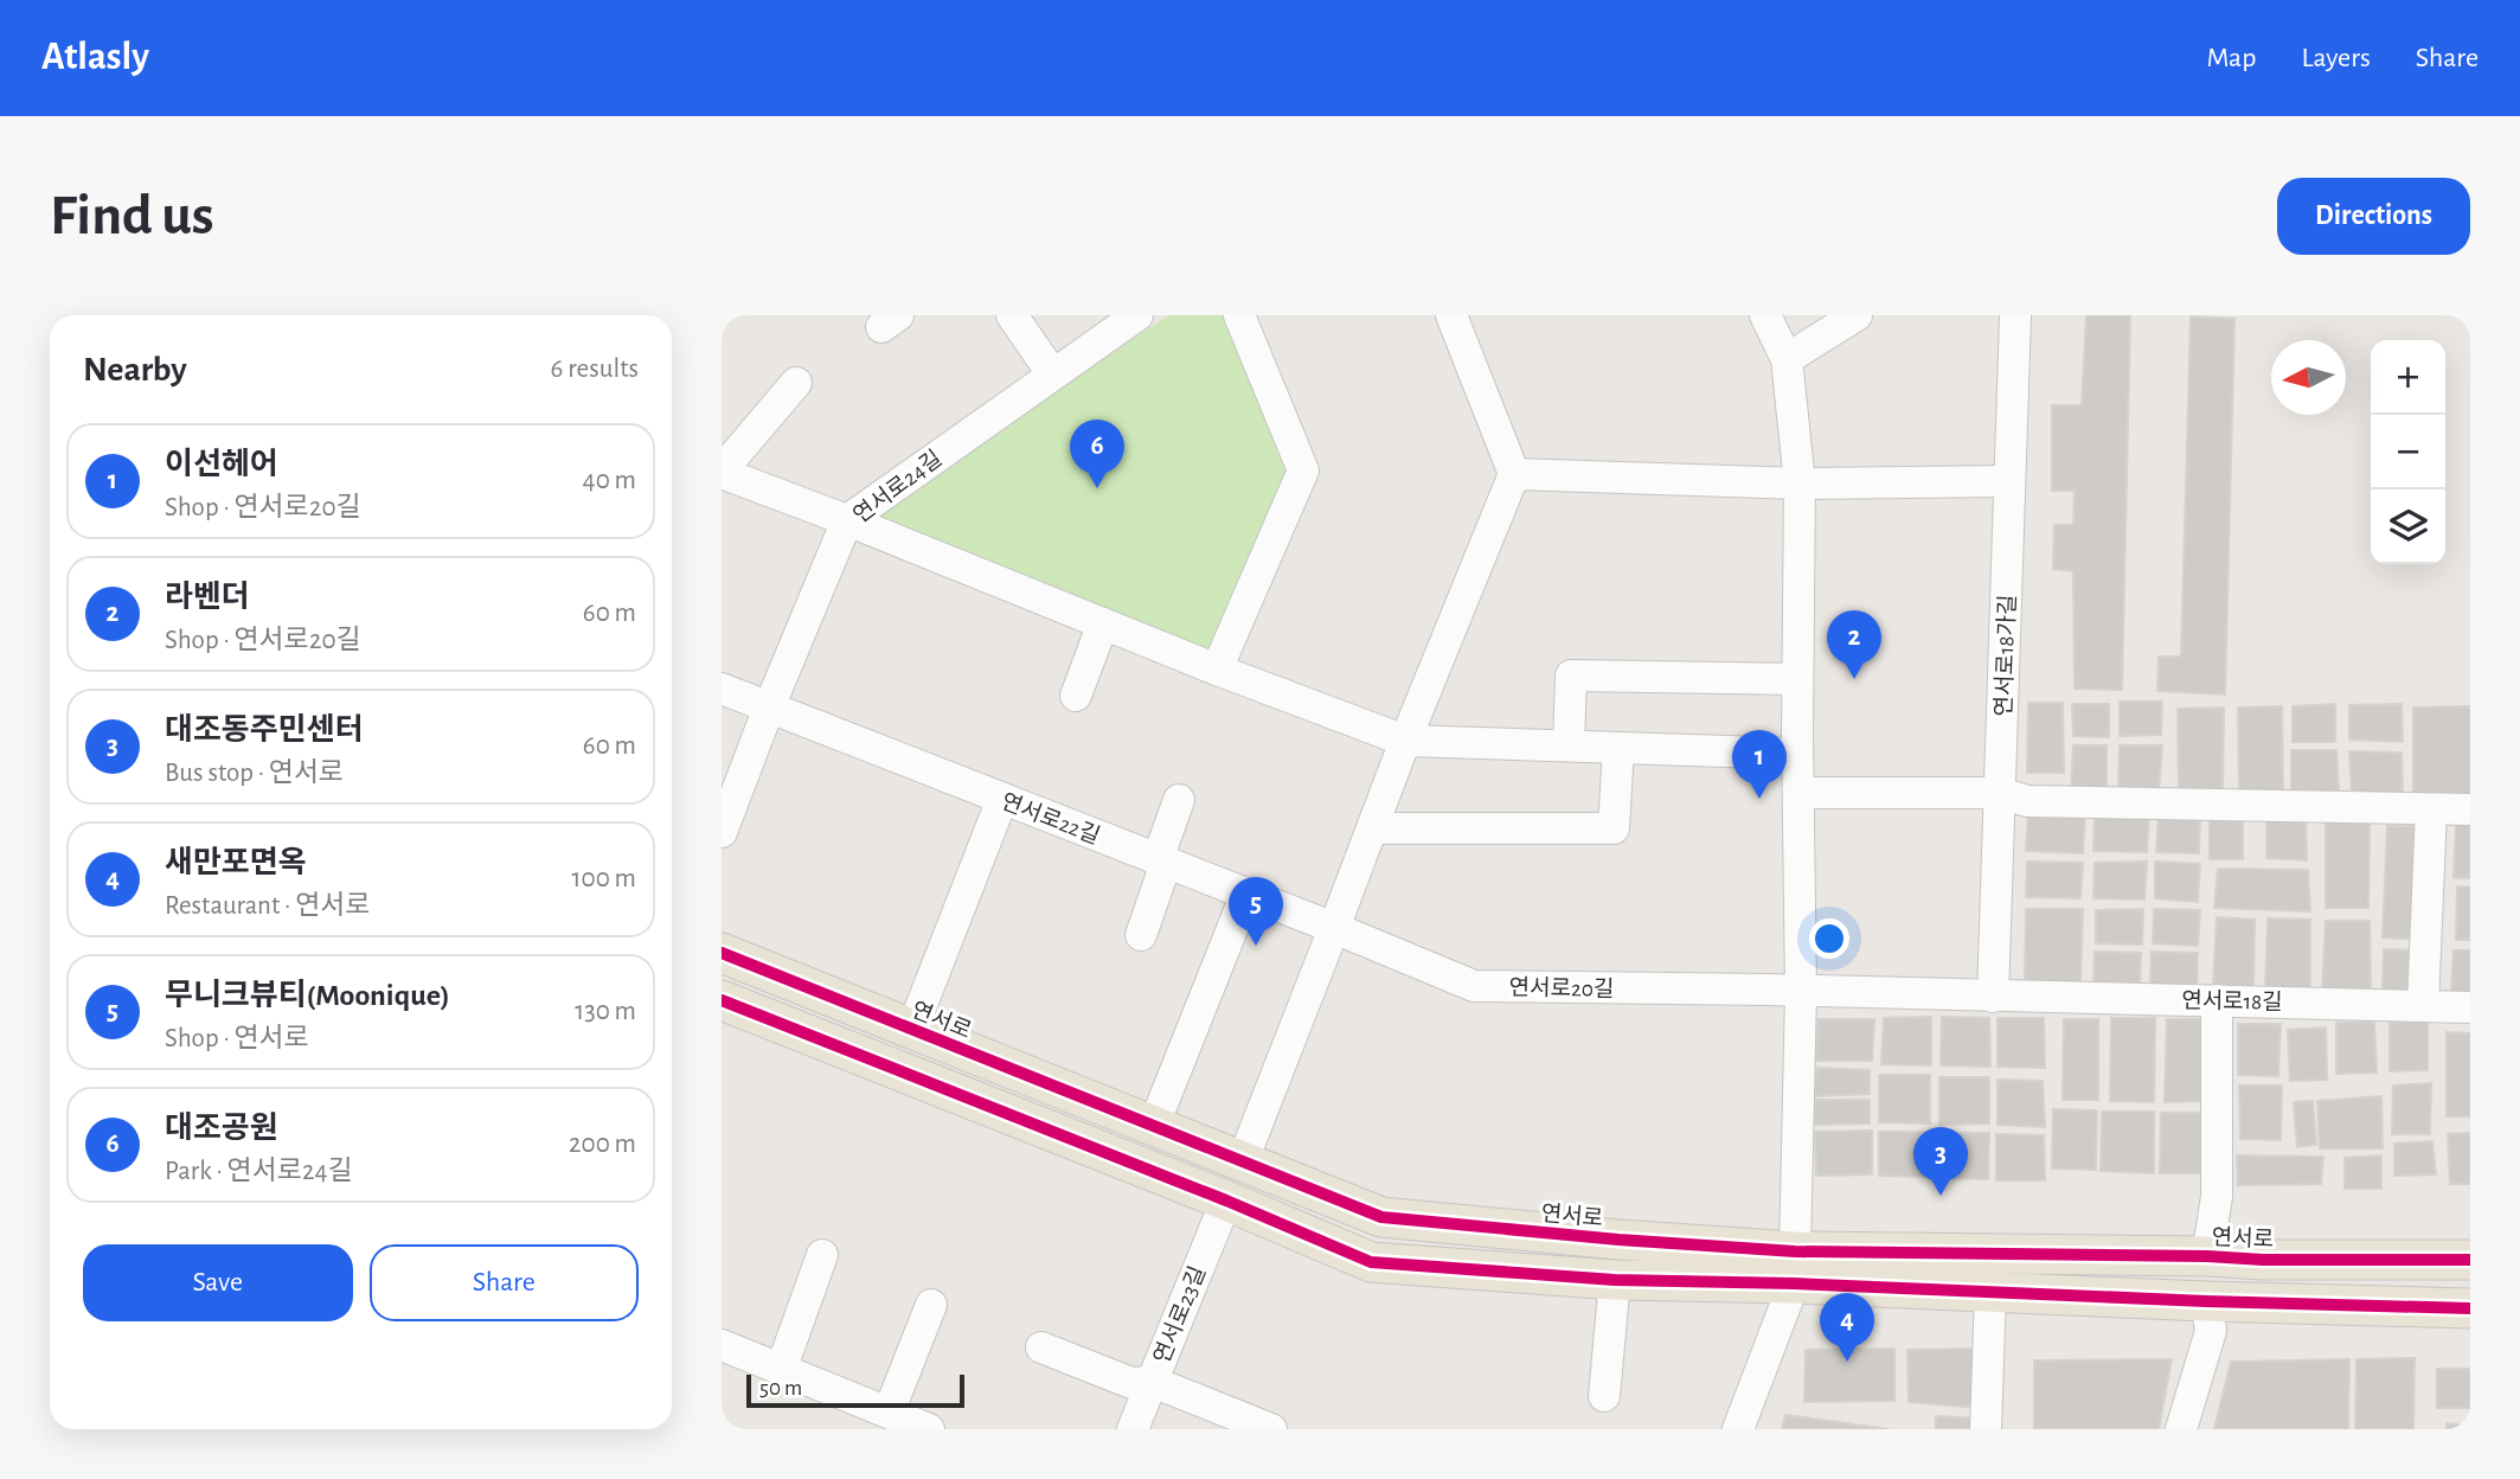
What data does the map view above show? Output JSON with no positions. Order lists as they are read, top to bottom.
{
  "streets": {
    "main road": ["연서로"],
    "street": [
      "연서로24길",
      "연서로18가길",
      "연서로22길",
      "연서로20길",
      "연서로18길",
      "연서로23길"
    ]
  },
  "crossings": [
    ["연서로24길", "연서로22길"],
    ["연서로18가길", "연서로20길"],
    ["연서로18가길", "연서로18길"],
    ["연서로22길", "연서로20길"],
    ["연서로22길", "연서로"],
    ["연서로20길", "연서로18길"],
    ["연서로", "연서로23길"]
  ],
  "scale_bar": "50 m",
  "north": "left",
  "page": {
    "header": "Atlasly",
    "nav": ["Map", "Layers", "Share"],
    "buttons": [
      "Directions",
      ["Save", "Share"]
    ],
    "title": "Find us",
    "heading": ["Nearby", "6 results"],
    "map_buttons": ["+", "−"],
    "pins": [
      "6",
      "2",
      "1",
      "5",
      "3",
      "4"
    ],
    "list": [
      {
        "mark": "1",
        "name": "이선헤어",
        "note": "Shop · 연서로20길",
        "value": "40 m"
      },
      {
        "mark": "2",
        "name": "라벤더",
        "note": "Shop · 연서로20길",
        "value": "60 m"
      },
      {
        "mark": "3",
        "name": "대조동주민센터",
        "note": "Bus stop · 연서로",
        "value": "60 m"
      },
      {
        "mark": "4",
        "name": "새만포면옥",
        "note": "Restaurant · 연서로",
        "value": "100 m"
      },
      {
        "mark": "5",
        "name": "무니크뷰티(Moonique)",
        "note": "Shop · 연서로",
        "value": "130 m"
      },
      {
        "mark": "6",
        "name": "대조공원",
        "note": "Park · 연서로24길",
        "value": "200 m"
      }
    ],
    "scale": "50 m"
  }
}
